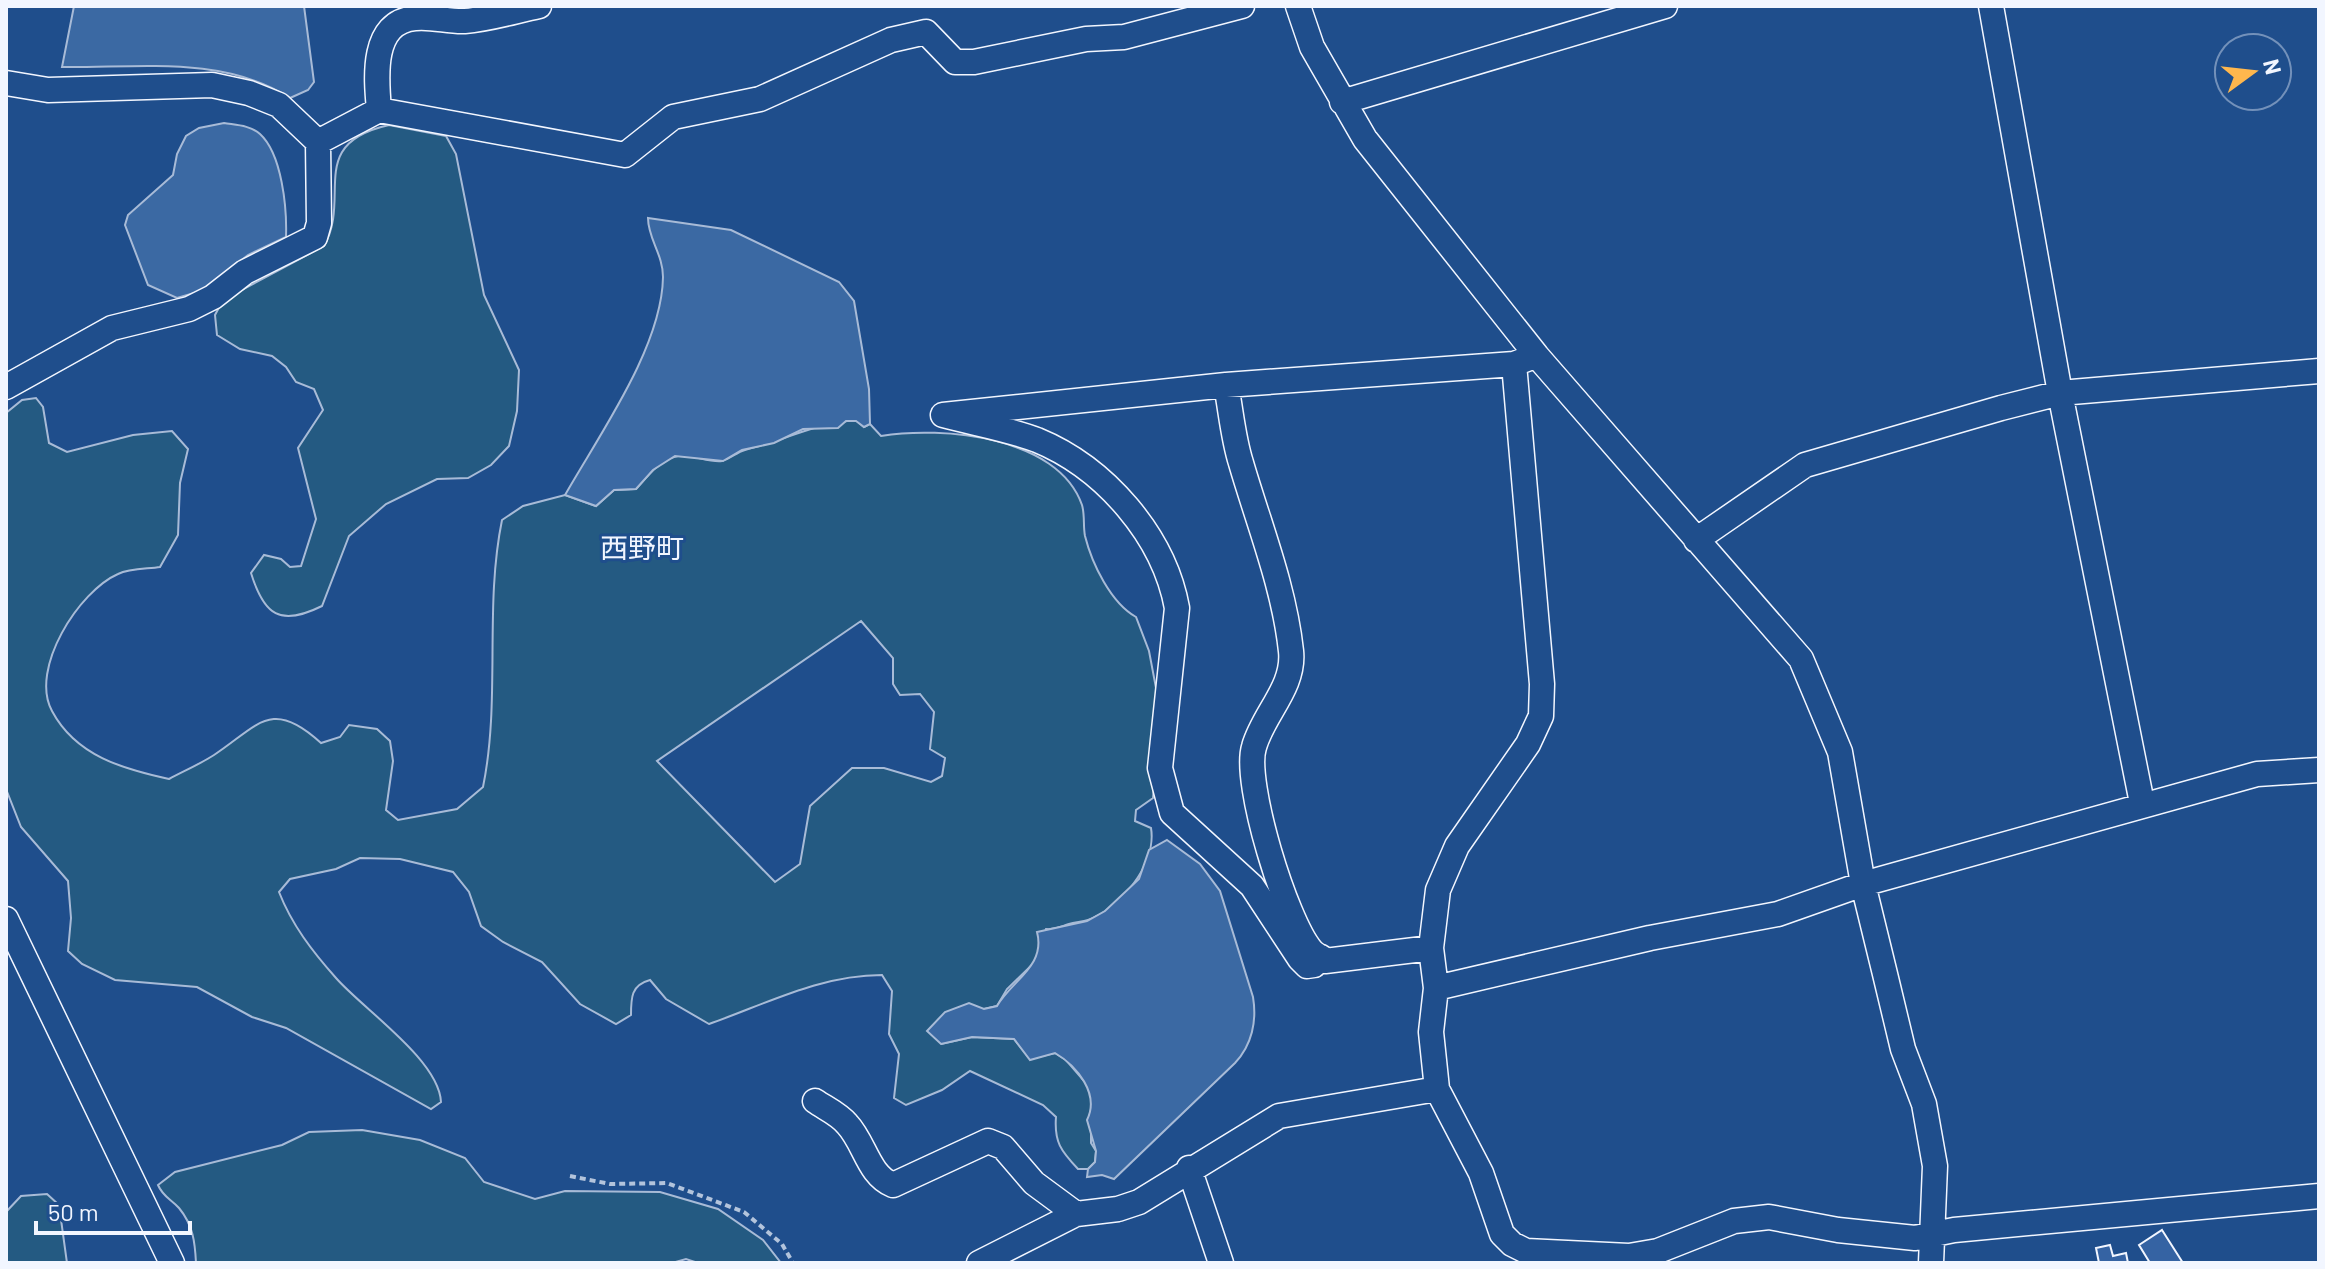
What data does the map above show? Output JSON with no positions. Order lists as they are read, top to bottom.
{
  "districts": ["西野町"],
  "scale_bar": "50 m",
  "north": "right"
}
